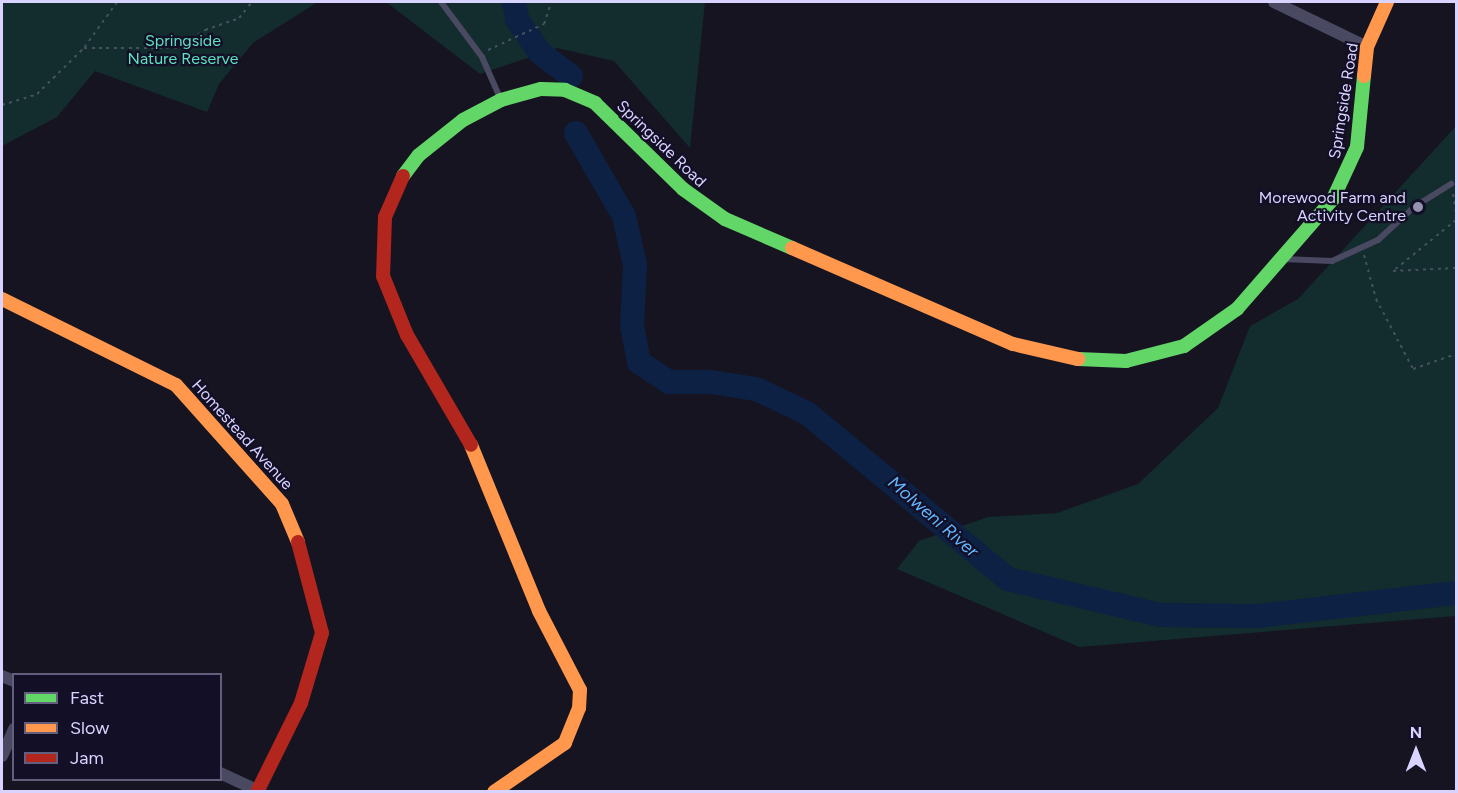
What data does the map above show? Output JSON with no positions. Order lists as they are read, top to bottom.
{
  "streets": {
    "street": ["Springside Road", "Homestead Avenue"]
  },
  "water": ["Molweni River"],
  "parks": ["Springside Nature Reserve"],
  "places": ["Morewood Farm and Activity Centre"],
  "legend": ["Fast", "Slow", "Jam"],
  "north": "top"
}
